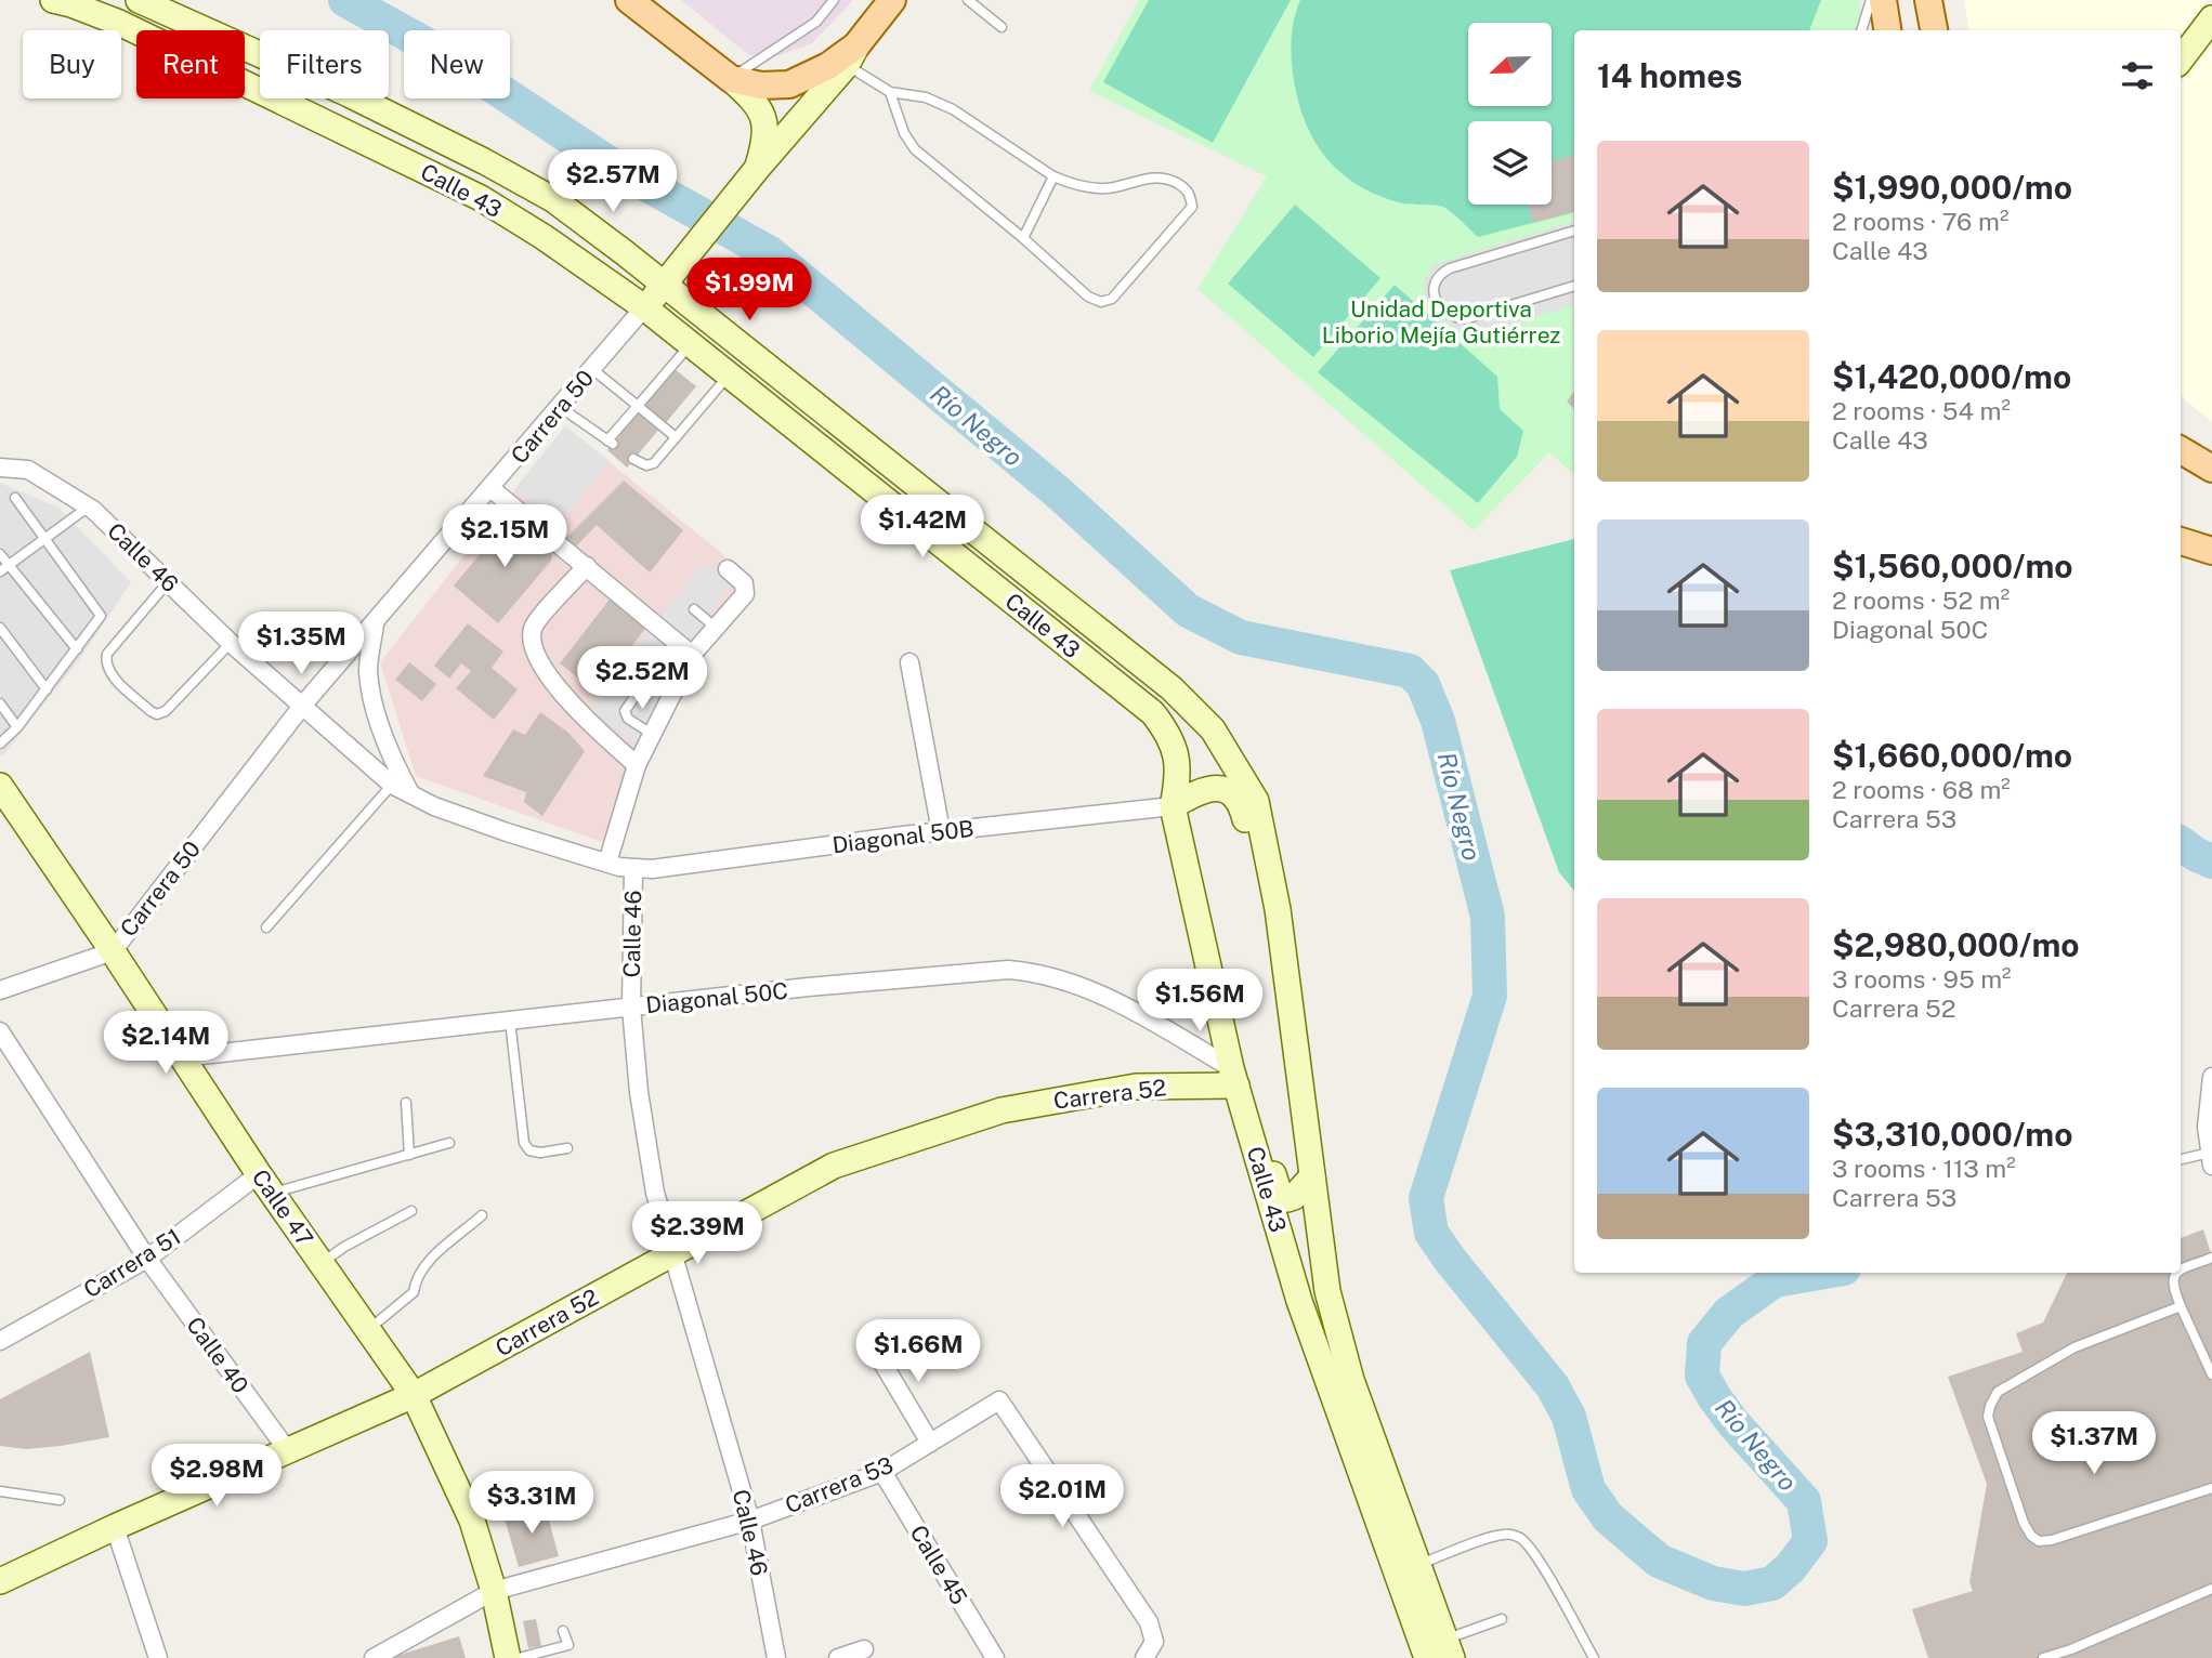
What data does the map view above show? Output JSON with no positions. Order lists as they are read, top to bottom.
{
  "streets": {
    "main road": ["Carrera 50"],
    "street": [
      "Calle 43",
      "Calle 46",
      "Diagonal 50B",
      "Diagonal 50C",
      "Carrera 52",
      "Calle 47",
      "Carrera 51",
      "Calle 40",
      "Carrera 53",
      "Calle 45"
    ]
  },
  "crossings": [
    ["Calle 43", "Carrera 50"],
    ["Calle 43", "Diagonal 50B"],
    ["Calle 43", "Diagonal 50C"],
    ["Calle 43", "Carrera 52"],
    ["Carrera 50", "Calle 46"],
    ["Carrera 50", "Calle 47"],
    ["Calle 46", "Diagonal 50B"],
    ["Calle 46", "Diagonal 50C"],
    ["Calle 46", "Carrera 52"],
    ["Calle 46", "Carrera 53"],
    ["Diagonal 50C", "Carrera 52"],
    ["Diagonal 50C", "Calle 47"],
    ["Carrera 52", "Calle 47"],
    ["Carrera 52", "Calle 40"],
    ["Calle 47", "Carrera 51"],
    ["Calle 47", "Carrera 53"],
    ["Carrera 51", "Calle 40"],
    ["Carrera 53", "Calle 45"]
  ],
  "water": ["Río Negro"],
  "parks": ["Unidad Deportiva Liborio Mejía Gutiérrez"],
  "north": "left",
  "page": {
    "chip": [
      "Buy",
      "Rent",
      "Filters",
      "New"
    ],
    "heading": "14 homes",
    "list": [
      {
        "name": "$1,990,000/mo",
        "note": "2 rooms · 76 m² · Calle 43"
      },
      {
        "name": "$1,420,000/mo",
        "note": "2 rooms · 54 m² · Calle 43"
      },
      {
        "name": "$1,560,000/mo",
        "note": "2 rooms · 52 m² · Diagonal 50C"
      },
      {
        "name": "$1,660,000/mo",
        "note": "2 rooms · 68 m² · Carrera 53"
      },
      {
        "name": "$2,980,000/mo",
        "note": "3 rooms · 95 m² · Carrera 52"
      },
      {
        "name": "$3,310,000/mo",
        "note": "3 rooms · 113 m² · Carrera 53"
      }
    ],
    "price": [
      "$2.57M",
      "$1.99M",
      "$1.42M",
      "$2.15M",
      "$1.35M",
      "$2.52M",
      "$1.56M",
      "$2.14M",
      "$2.39M",
      "$1.66M",
      "$1.37M",
      "$2.98M",
      "$2.01M",
      "$3.31M"
    ]
  }
}
